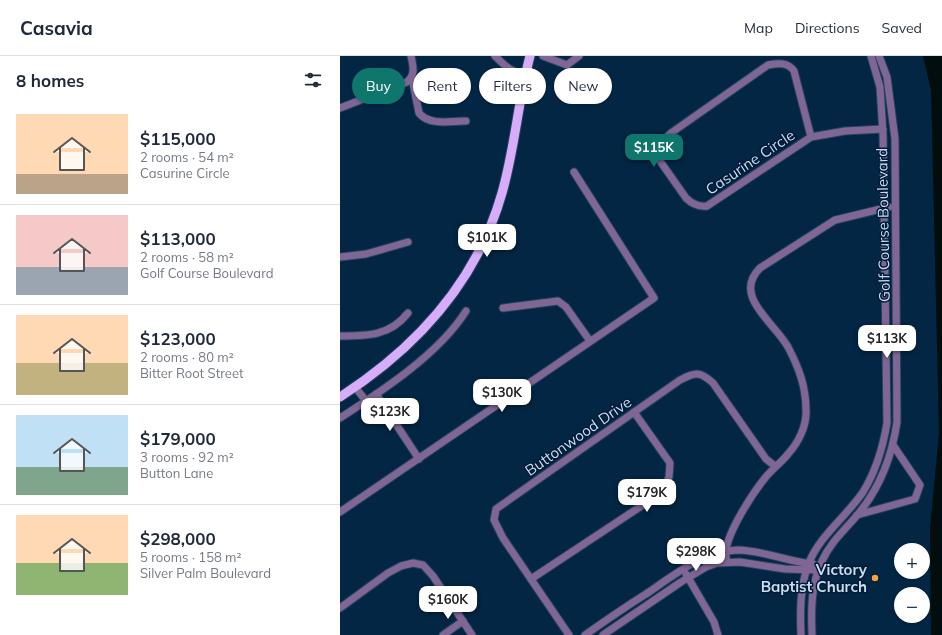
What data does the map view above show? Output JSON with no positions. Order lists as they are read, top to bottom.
{
  "streets": {
    "street": ["Casurine Circle", "Golf Course Boulevard", "Buttonwood Drive"]
  },
  "crossings": [
    ["Casurine Circle", "Golf Course Boulevard"]
  ],
  "places": ["Victory Baptist Church"],
  "page": {
    "header": "Casavia",
    "nav": ["Map", "Directions", "Saved"],
    "heading": "8 homes",
    "chip": [
      "Buy",
      "Rent",
      "Filters",
      "New"
    ],
    "list": [
      {
        "name": "$115,000",
        "note": "2 rooms · 54 m² · Casurine Circle"
      },
      {
        "name": "$113,000",
        "note": "2 rooms · 58 m² · Golf Course Boulevard"
      },
      {
        "name": "$123,000",
        "note": "2 rooms · 80 m² · Bitter Root Street"
      },
      {
        "name": "$179,000",
        "note": "3 rooms · 92 m² · Button Lane"
      },
      {
        "name": "$298,000",
        "note": "5 rooms · 158 m² · Silver Palm Boulevard"
      }
    ],
    "price": [
      "$115K",
      "$101K",
      "$113K",
      "$130K",
      "$123K",
      "$179K",
      "$298K",
      "$160K"
    ],
    "map_buttons": ["+", "−"]
  }
}
